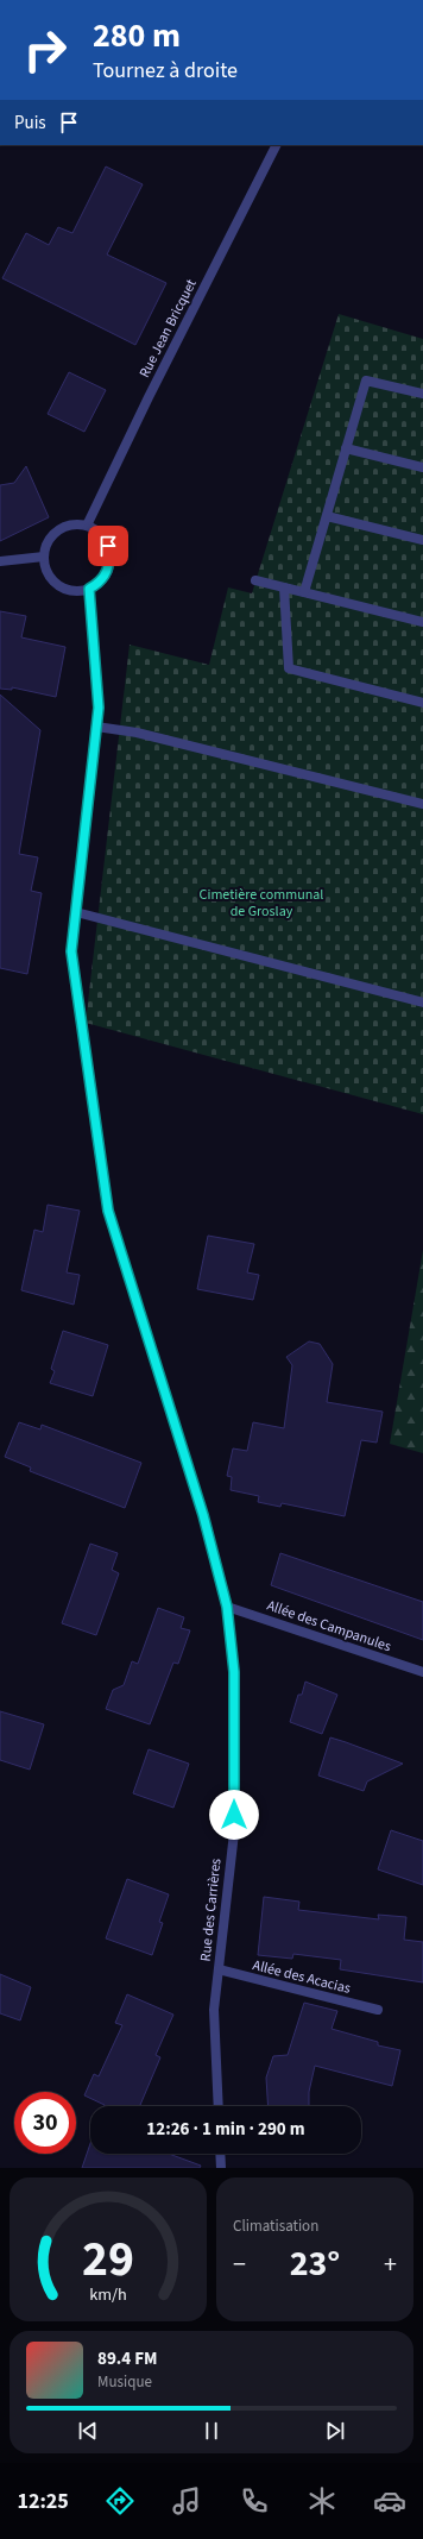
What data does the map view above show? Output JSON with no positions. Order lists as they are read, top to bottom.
{
  "streets": {
    "street": [
      "Rue Jean Bricquet",
      "Allée des Campanules",
      "Rue des Carrières",
      "Allée des Acacias"
    ]
  },
  "crossings": [
    ["Rue Jean Bricquet", "Rue des Carrières"],
    ["Allée des Campanules", "Rue des Carrières"],
    ["Rue des Carrières", "Allée des Acacias"]
  ],
  "parks": ["Cimetière communal de Groslay"],
  "page": {
    "turn": ["280 m", "Tournez à droite"],
    "then": "Puis",
    "limit": "30",
    "trip": "12:26 · 1 min · 290 m",
    "tile": "Climatisation",
    "heat": ["−", "23°", "+"],
    "song": ["89.4 FM", "Musique"],
    "tabs": "12:25",
    "gauge": ["29", "km/h"]
  }
}
